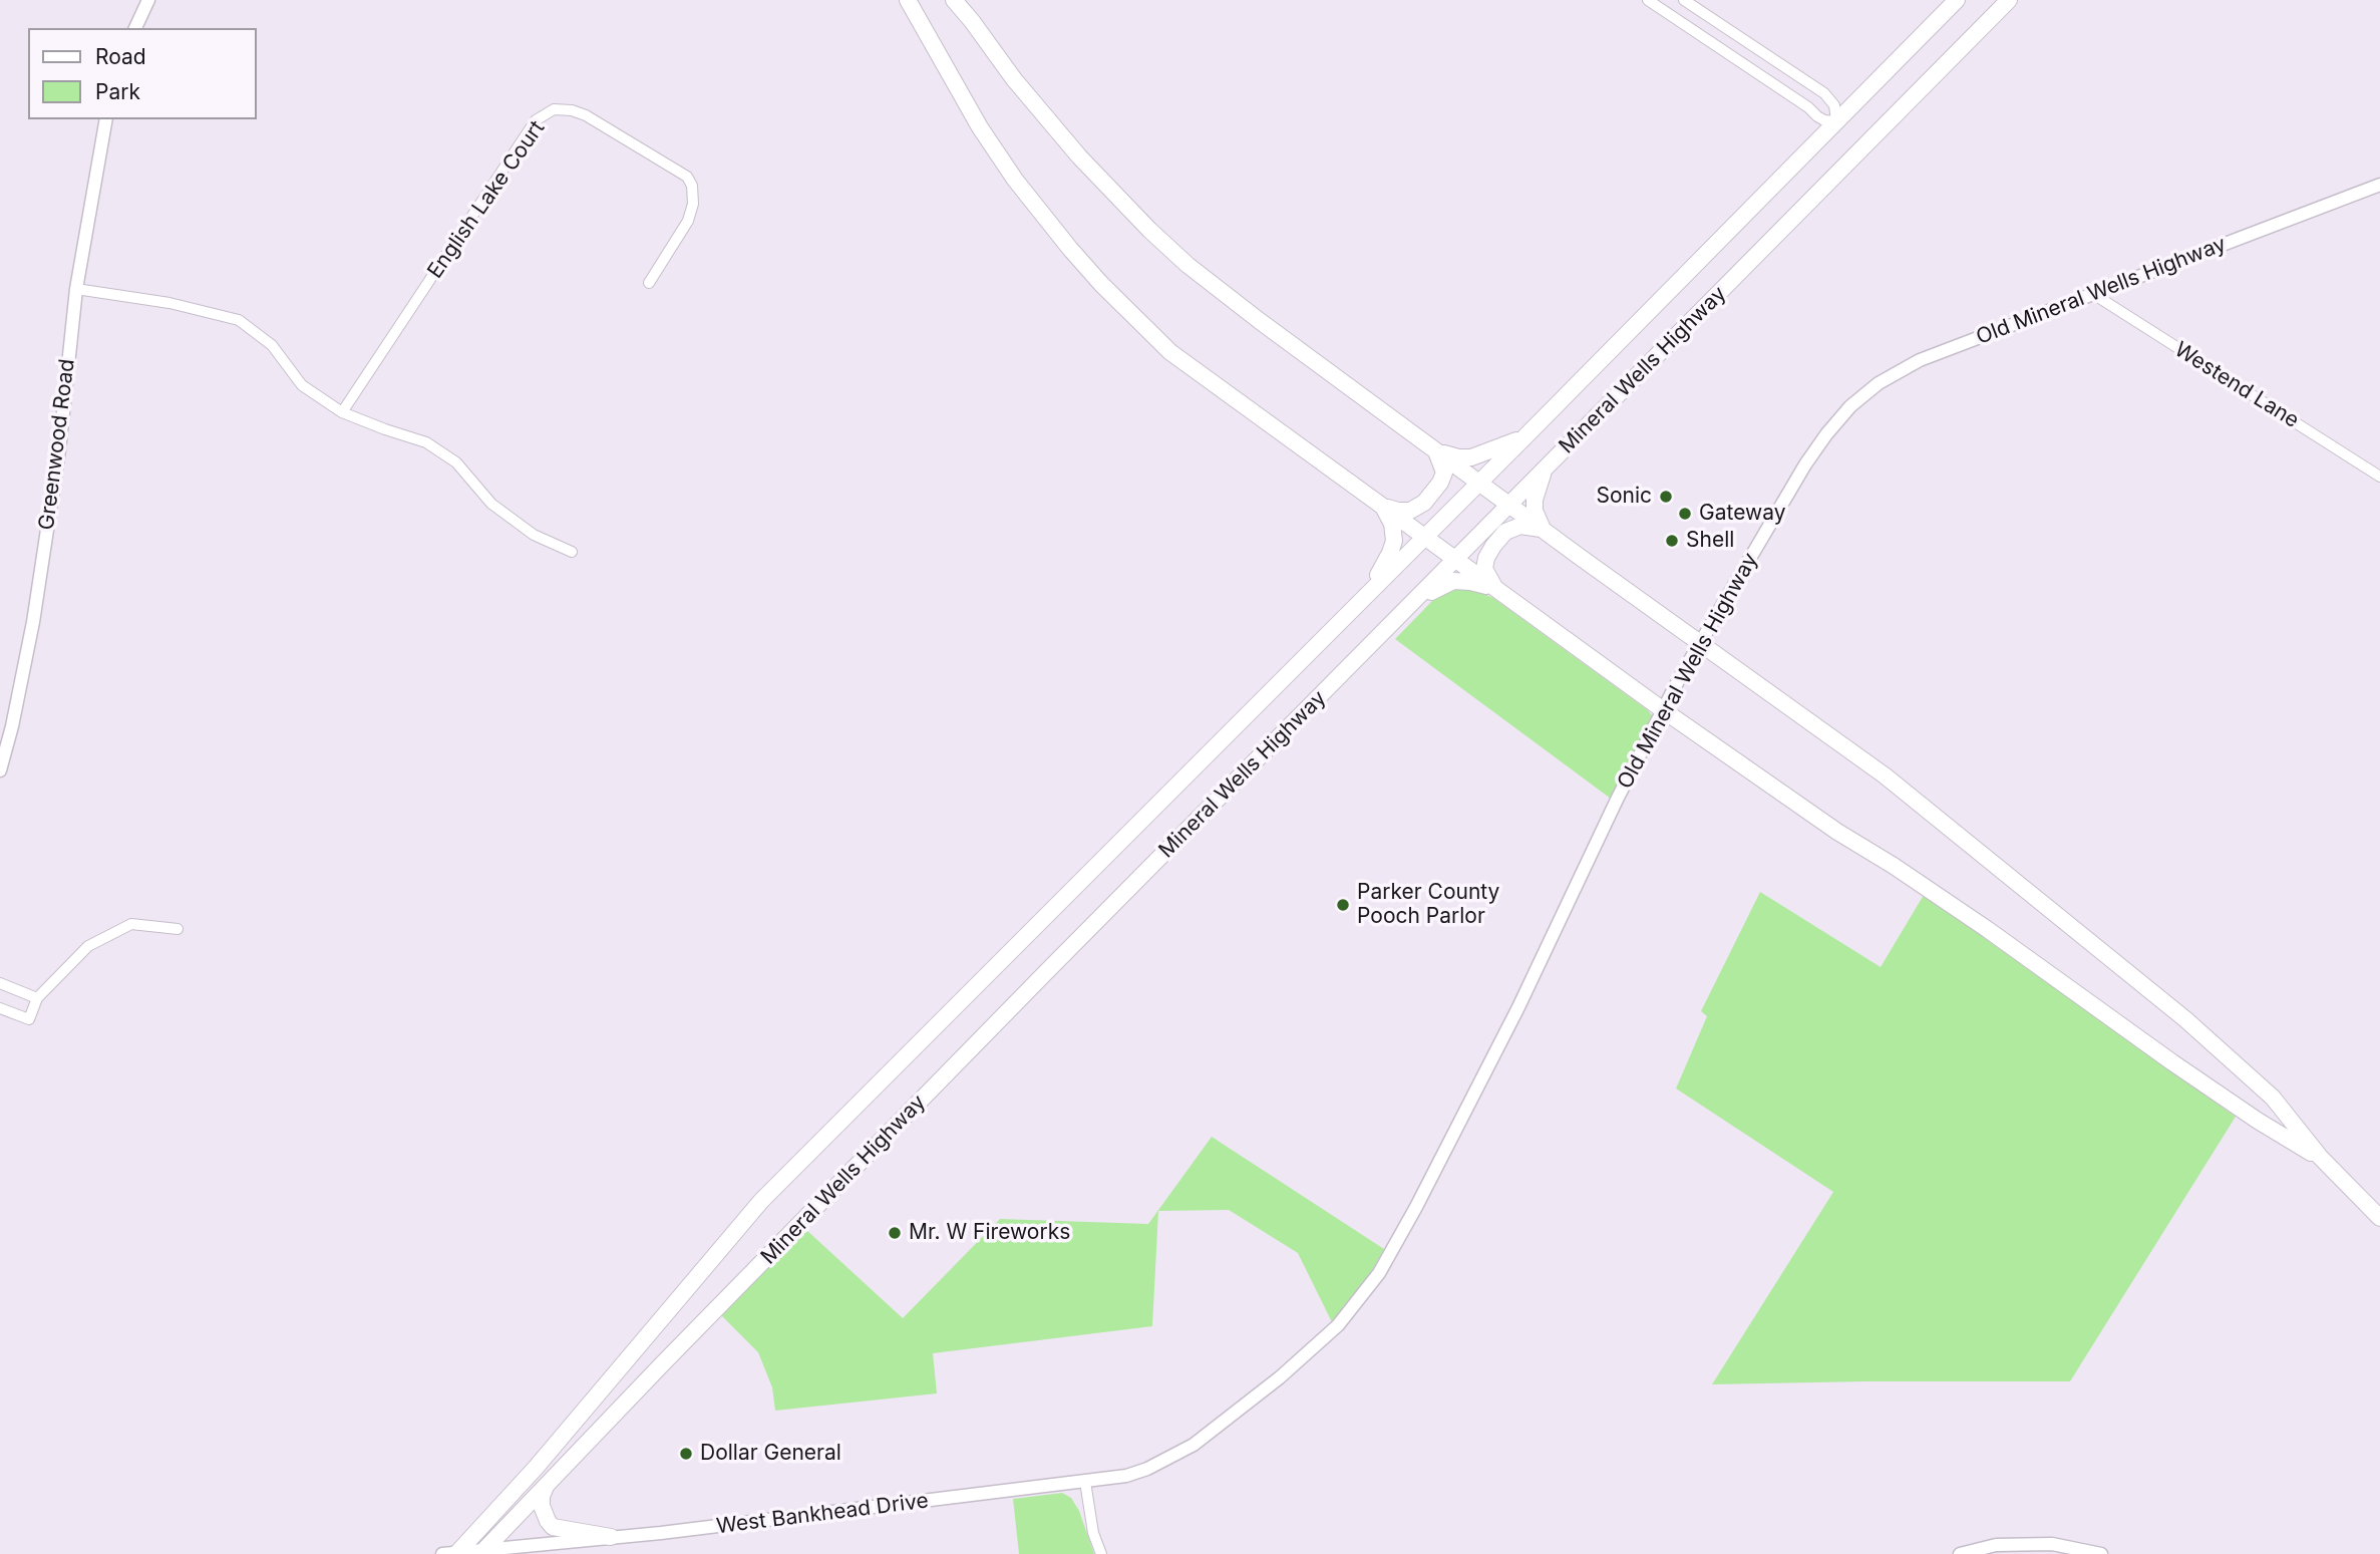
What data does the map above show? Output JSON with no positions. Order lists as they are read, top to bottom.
{
  "streets": {
    "main road": ["Mineral Wells Highway"],
    "street": [
      "English Lake Court",
      "Old Mineral Wells Highway",
      "Westend Lane",
      "Greenwood Road",
      "West Bankhead Drive"
    ]
  },
  "crossings": [
    ["Old Mineral Wells Highway", "Westend Lane"],
    ["Old Mineral Wells Highway", "West Bankhead Drive"],
    ["Mineral Wells Highway", "West Bankhead Drive"]
  ],
  "places": [
    "Sonic",
    "Gateway",
    "Shell",
    "Parker County Pooch Parlor",
    "Mr. W Fireworks",
    "Dollar General"
  ],
  "legend": ["Road", "Park"]
}
